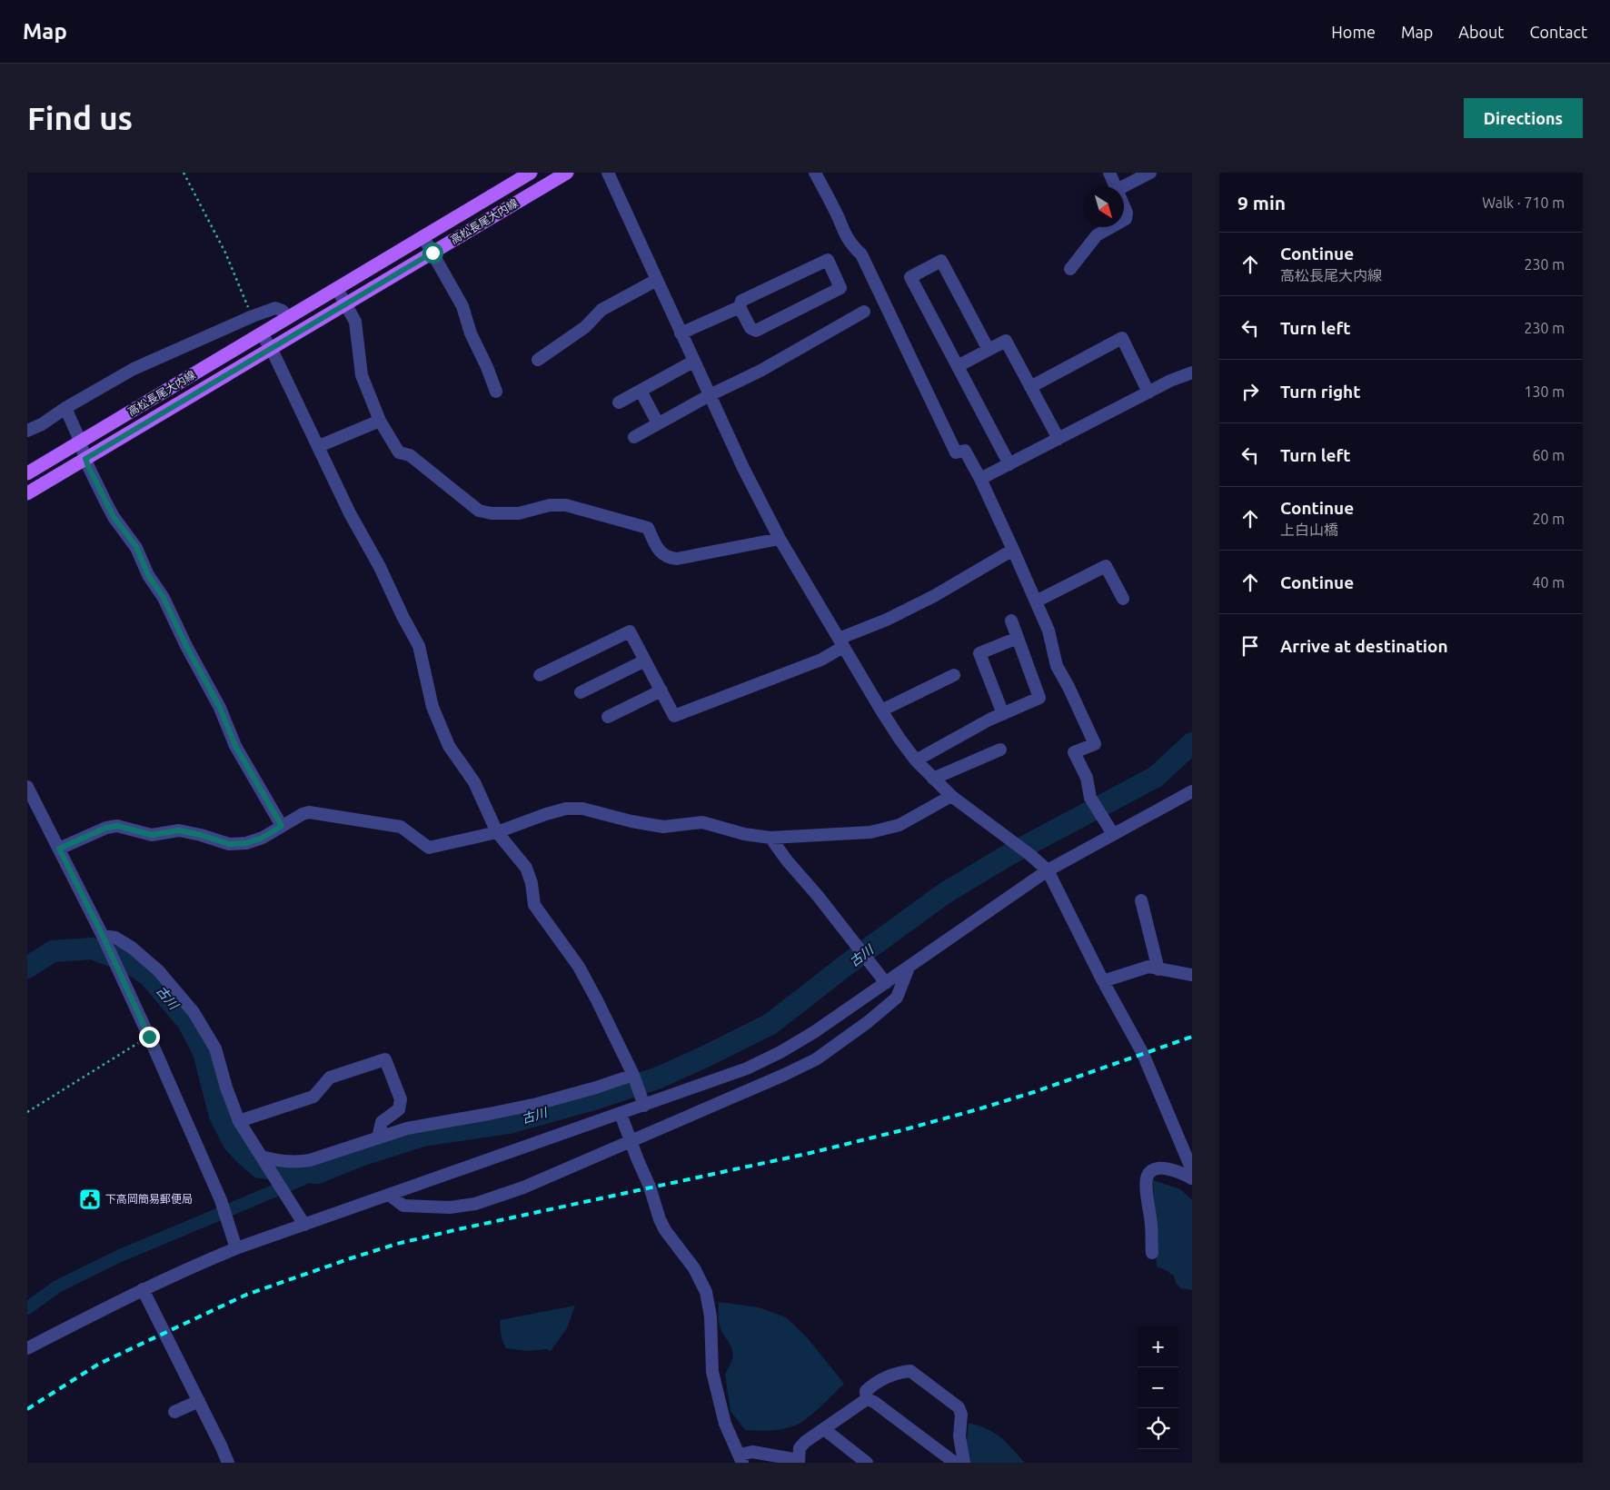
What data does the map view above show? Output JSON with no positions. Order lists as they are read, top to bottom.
{
  "streets": {
    "main road": ["高松長尾大内線"]
  },
  "water": ["古川"],
  "places": {
    "public building": ["下高岡簡易郵便局"]
  },
  "north": "bottom right",
  "page": {
    "header": "Map",
    "nav": [
      "Home",
      "Map",
      "About",
      "Contact"
    ],
    "buttons": "Directions",
    "title": "Find us",
    "heading": ["9 min", "Walk · 710 m"],
    "list": [
      ["Continue", "高松長尾大内線", "230 m"],
      ["Turn left", "230 m"],
      ["Turn right", "130 m"],
      ["Turn left", "60 m"],
      ["Continue", "上白山橋", "20 m"],
      ["Continue", "40 m"],
      "Arrive at destination"
    ],
    "map_buttons": ["+", "−"]
  }
}
